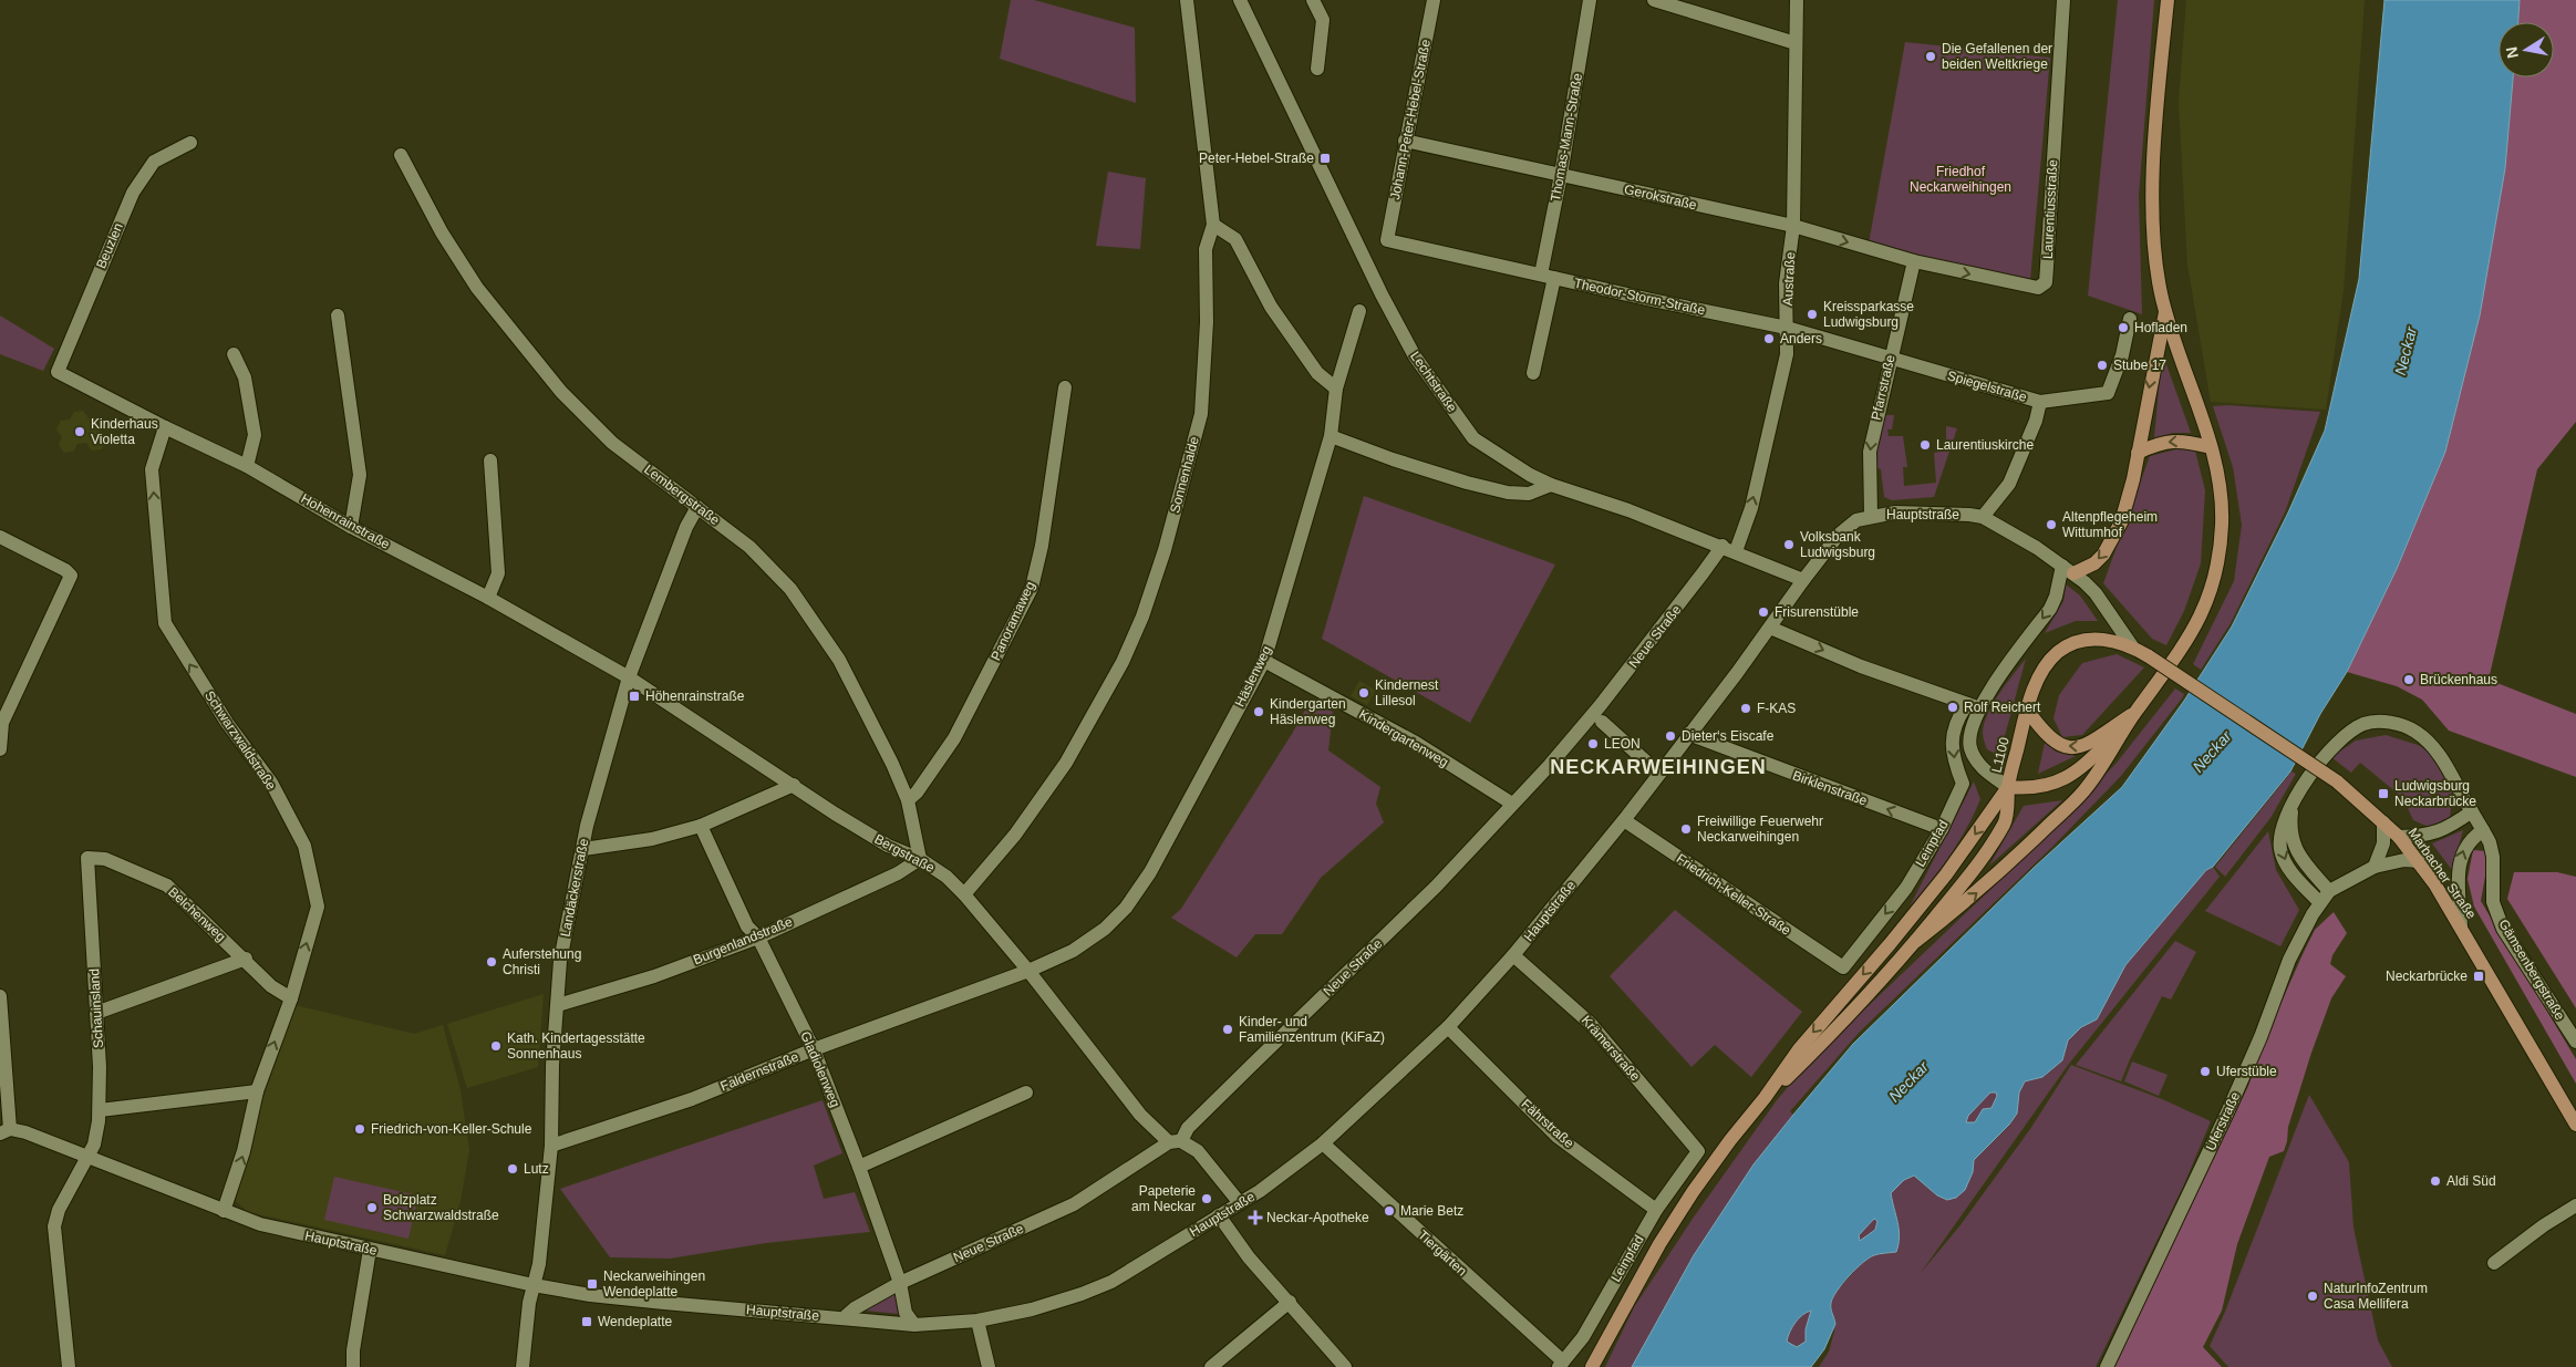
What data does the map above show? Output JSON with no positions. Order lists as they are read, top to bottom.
{
  "streets": {
    "main road": ["L1100", "Marbacher Straße"],
    "street": [
      "Johann-Peter-Hebel-Straße",
      "Thomas-Mann-Straße",
      "Gerokstraße",
      "Laurentiusstraße",
      "Beuzlen",
      "Austraße",
      "Theodor-Storm-Straße",
      "Lechtstraße",
      "Spiegelstraße",
      "Pfarrstraße",
      "Sonnenhalde",
      "Lembergstraße",
      "Hauptstraße",
      "Hohenrainstraße",
      "Panoramaweg",
      "Neue Straße",
      "Häslenweg",
      "Kindergartenweg",
      "Schwarzwaldstraße",
      "Birklenstraße",
      "Leinpfad",
      "Bergstraße",
      "Landäckerstraße",
      "Friedrich-Keller-Straße",
      "Belchenweg",
      "Burgenlandstraße",
      "Gämsenbergstraße",
      "Schauinsland",
      "Krämerstraße",
      "Gladiolenweg",
      "Faldernstraße",
      "Uferstraße",
      "Fährstraße",
      "Tiergärten"
    ]
  },
  "crossings": [
    ["Johann-Peter-Hebel-Straße", "Gerokstraße"],
    ["Johann-Peter-Hebel-Straße", "Theodor-Storm-Straße"],
    ["Thomas-Mann-Straße", "Gerokstraße"],
    ["Thomas-Mann-Straße", "Theodor-Storm-Straße"],
    ["Gerokstraße", "Laurentiusstraße"],
    ["Gerokstraße", "Austraße"],
    ["Gerokstraße", "Pfarrstraße"],
    ["Laurentiusstraße", "Pfarrstraße"],
    ["Beuzlen", "Hohenrainstraße"],
    ["Austraße", "Theodor-Storm-Straße"],
    ["Austraße", "Lechtstraße"],
    ["Theodor-Storm-Straße", "Spiegelstraße"],
    ["Theodor-Storm-Straße", "Pfarrstraße"],
    ["Lechtstraße", "Hauptstraße"],
    ["Lechtstraße", "Neue Straße"],
    ["Spiegelstraße", "Pfarrstraße"],
    ["Pfarrstraße", "Hauptstraße"],
    ["Sonnenhalde", "Bergstraße"],
    ["Lembergstraße", "Panoramaweg"],
    ["Lembergstraße", "Bergstraße"],
    ["Lembergstraße", "Landäckerstraße"],
    ["Lembergstraße", "Burgenlandstraße"],
    ["Hauptstraße", "Neue Straße"],
    ["Hauptstraße", "Schwarzwaldstraße"],
    ["Hauptstraße", "L1100"],
    ["Hauptstraße", "Birklenstraße"],
    ["Hauptstraße", "Leinpfad"],
    ["Hauptstraße", "Bergstraße"],
    ["Hauptstraße", "Marbacher Straße"],
    ["Hauptstraße", "Landäckerstraße"],
    ["Hauptstraße", "Friedrich-Keller-Straße"],
    ["Hauptstraße", "Schauinsland"],
    ["Hauptstraße", "Krämerstraße"],
    ["Hauptstraße", "Gladiolenweg"],
    ["Hauptstraße", "Fährstraße"],
    ["Hauptstraße", "Tiergärten"],
    ["Hohenrainstraße", "Schwarzwaldstraße"],
    ["Hohenrainstraße", "Bergstraße"],
    ["Hohenrainstraße", "Landäckerstraße"],
    ["Neue Straße", "Kindergartenweg"],
    ["Neue Straße", "Bergstraße"],
    ["Neue Straße", "Gladiolenweg"],
    ["Häslenweg", "Kindergartenweg"],
    ["Häslenweg", "Bergstraße"],
    ["Häslenweg", "Faldernstraße"],
    ["Schwarzwaldstraße", "Belchenweg"],
    ["L1100", "Marbacher Straße"],
    ["Birklenstraße", "Leinpfad"],
    ["Leinpfad", "Friedrich-Keller-Straße"],
    ["Leinpfad", "Krämerstraße"],
    ["Leinpfad", "Fährstraße"],
    ["Leinpfad", "Tiergärten"],
    ["Bergstraße", "Landäckerstraße"],
    ["Bergstraße", "Burgenlandstraße"],
    ["Bergstraße", "Faldernstraße"],
    ["Marbacher Straße", "Uferstraße"],
    ["Landäckerstraße", "Burgenlandstraße"],
    ["Landäckerstraße", "Faldernstraße"],
    ["Belchenweg", "Schauinsland"],
    ["Burgenlandstraße", "Gladiolenweg"],
    ["Gämsenbergstraße", "Uferstraße"],
    ["Gladiolenweg", "Faldernstraße"]
  ],
  "one_way": [
    "Austraße",
    "Pfarrstraße",
    "Schwarzwaldstraße",
    "Birklenstraße",
    "Leinpfad"
  ],
  "districts": ["NECKARWEIHINGEN"],
  "water": ["Neckar"],
  "parks": ["Friedhof Neckarweihingen"],
  "places": {
    "other": [
      "Die Gefallenen der beiden Weltkriege",
      "Kreissparkasse Ludwigsburg",
      "Hofladen",
      "Anders",
      "Stube 17",
      "Kinderhaus Violetta",
      "Laurentiuskirche",
      "Altenpflegeheim Wittumhof",
      "Volksbank Ludwigsburg",
      "Frisurenstüble",
      "Brückenhaus",
      "Kindernest Lillesol",
      "Rolf Reichert",
      "F-KAS",
      "Kindergarten Häslenweg",
      "Dieter‘s Eiscafe",
      "LEON",
      "Freiwillige Feuerwehr Neckarweihingen",
      "Auferstehung Christi",
      "Kinder- und Familienzentrum (KiFaZ)",
      "Kath. Kindertagesstätte Sonnenhaus",
      "Uferstüble",
      "Friedrich-von-Keller-Schule",
      "Lutz",
      "Aldi Süd",
      "Papeterie am Neckar",
      "Bolzplatz Schwarzwaldstraße",
      "Marie Betz",
      "NaturInfoZentrum Casa Mellifera"
    ],
    "transit": [
      "Peter-Hebel-Straße",
      "Höhenrainstraße",
      "Ludwigsburg Neckarbrücke",
      "Neckarbrücke",
      "Neckarweihingen Wendeplatte",
      "Wendeplatte"
    ],
    "health": ["Neckar-Apotheke"]
  },
  "north": "left"
}
